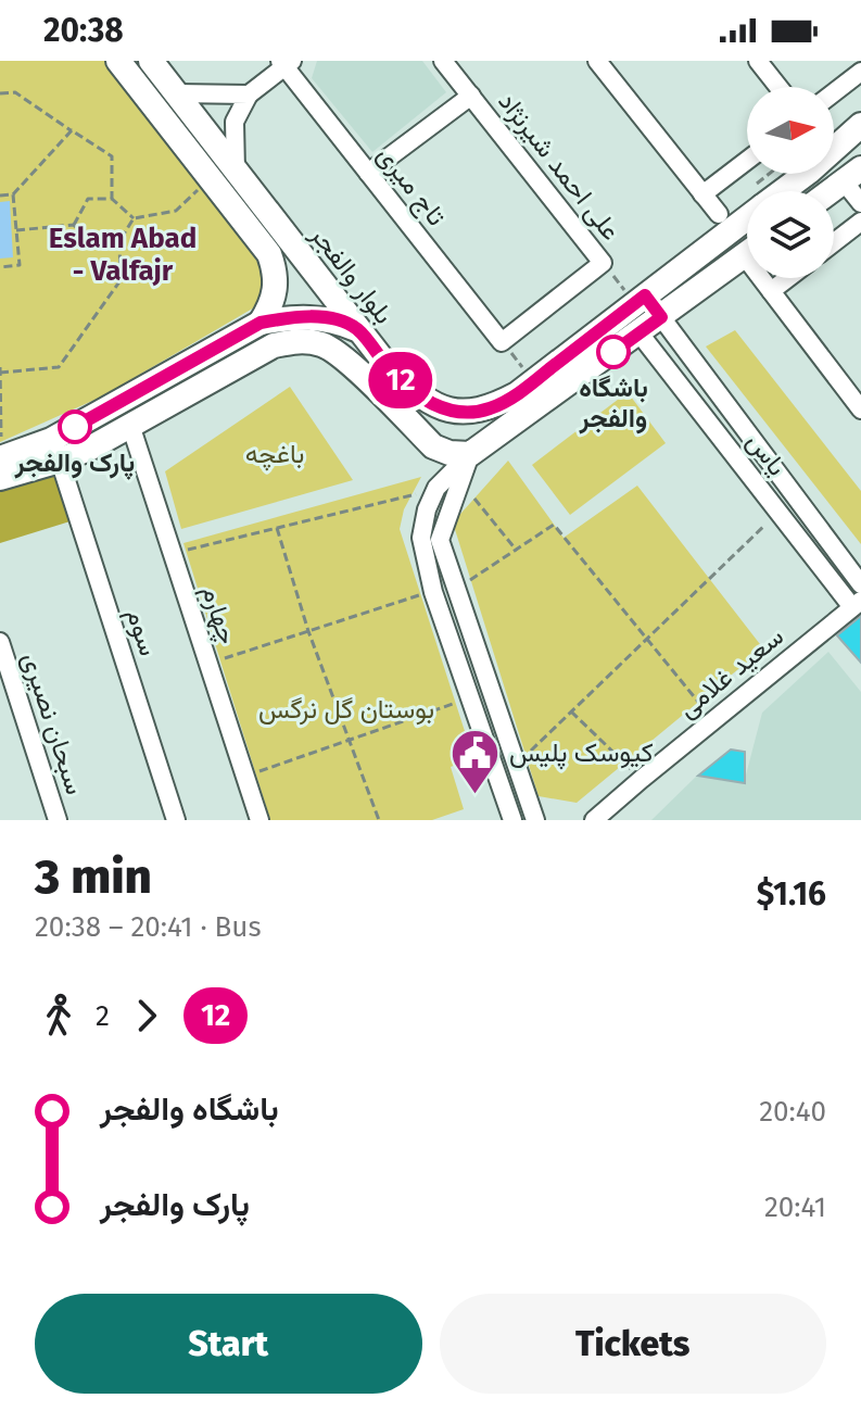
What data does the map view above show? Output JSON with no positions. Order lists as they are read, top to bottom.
{
  "streets": {
    "main road": ["بلوار والفجر"],
    "street": [
      "علی احمد شیرنژاد",
      "تاج میری",
      "یاس",
      "چهارم",
      "سوم",
      "سعید غلامی",
      "سبحان نصیری"
    ]
  },
  "crossings": [
    ["علی احمد شیرنژاد", "تاج میری"],
    ["یاس", "سعید غلامی"]
  ],
  "districts": ["Eslam Abad - Valfajr"],
  "parks": ["باغچه", "بوستان گل نرگس"],
  "places": {
    "other": ["باشگاه والفجر", "پارک والفجر"],
    "public building": ["کیوسک پلیس"]
  },
  "lines": ["bus line 12"],
  "north": "right",
  "page": {
    "status": "20:38",
    "on_map": "12",
    "heading": ["3 min", "20:38 – 20:41 · Bus", "$1.16"],
    "legs": ["2", "12"],
    "list": [
      {
        "name": "باشگاه والفجر",
        "value": "20:40"
      },
      {
        "name": "پارک والفجر",
        "value": "20:41"
      }
    ],
    "buttons": ["Start", "Tickets"]
  }
}
